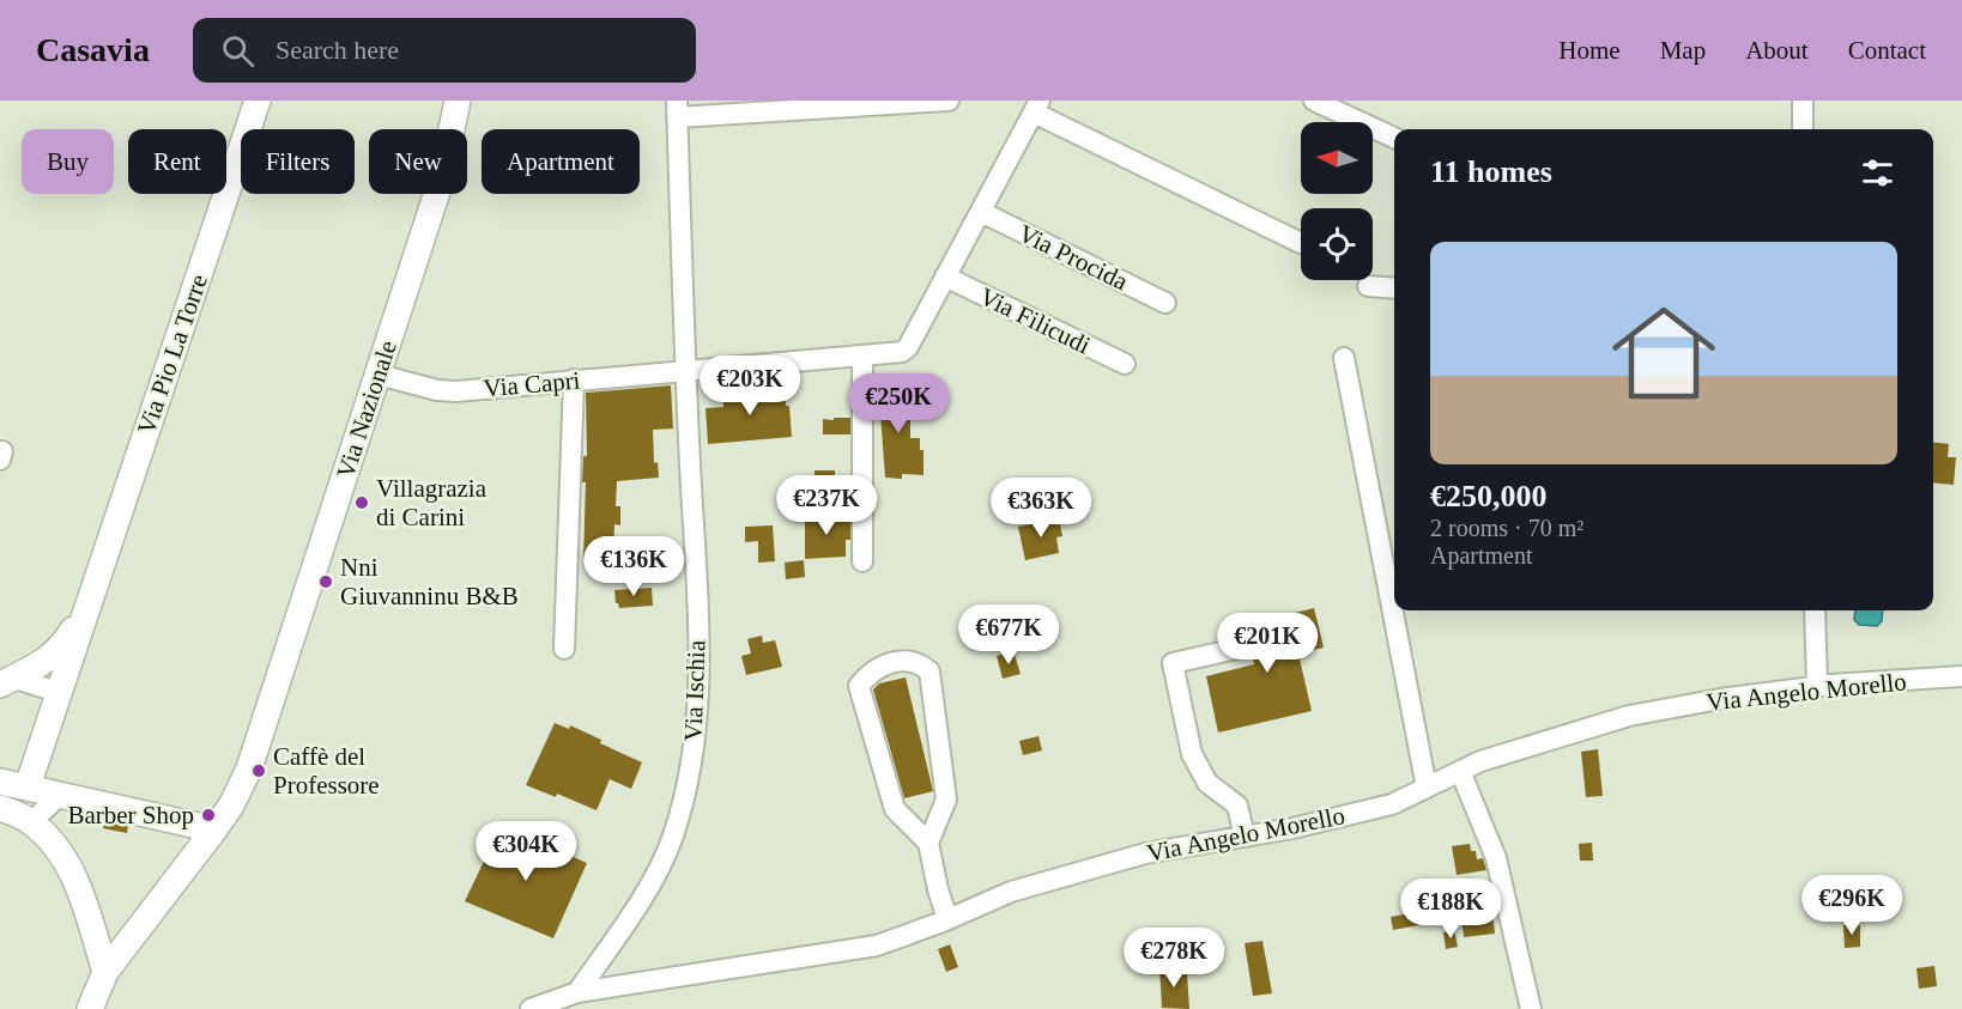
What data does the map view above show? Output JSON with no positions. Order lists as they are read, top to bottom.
{
  "streets": {
    "main road": ["Via Pio La Torre", "Via Nazionale"],
    "street": [
      "Via Procida",
      "Via Filicudi",
      "Via Capri",
      "Via Ischia",
      "Via Angelo Morello"
    ]
  },
  "crossings": [
    ["Via Filicudi", "Via Capri"],
    ["Via Capri", "Via Nazionale"],
    ["Via Capri", "Via Ischia"],
    ["Via Ischia", "Via Angelo Morello"]
  ],
  "places": [
    "Villagrazia di Carini",
    "Nni Giuvanninu B&B",
    "Caffè del Professore",
    "Barber Shop"
  ],
  "north": "left",
  "page": {
    "header": "Casavia",
    "search": "Search here",
    "nav": [
      "Home",
      "Map",
      "About",
      "Contact"
    ],
    "chip": [
      "Buy",
      "Rent",
      "Filters",
      "New",
      "Apartment"
    ],
    "heading": "11 homes",
    "list": [
      {
        "name": "€250,000",
        "note": "2 rooms · 70 m² · Apartment"
      }
    ],
    "price": [
      "€203K",
      "€250K",
      "€237K",
      "€363K",
      "€136K",
      "€677K",
      "€201K",
      "€304K",
      "€296K",
      "€188K",
      "€278K"
    ]
  }
}
